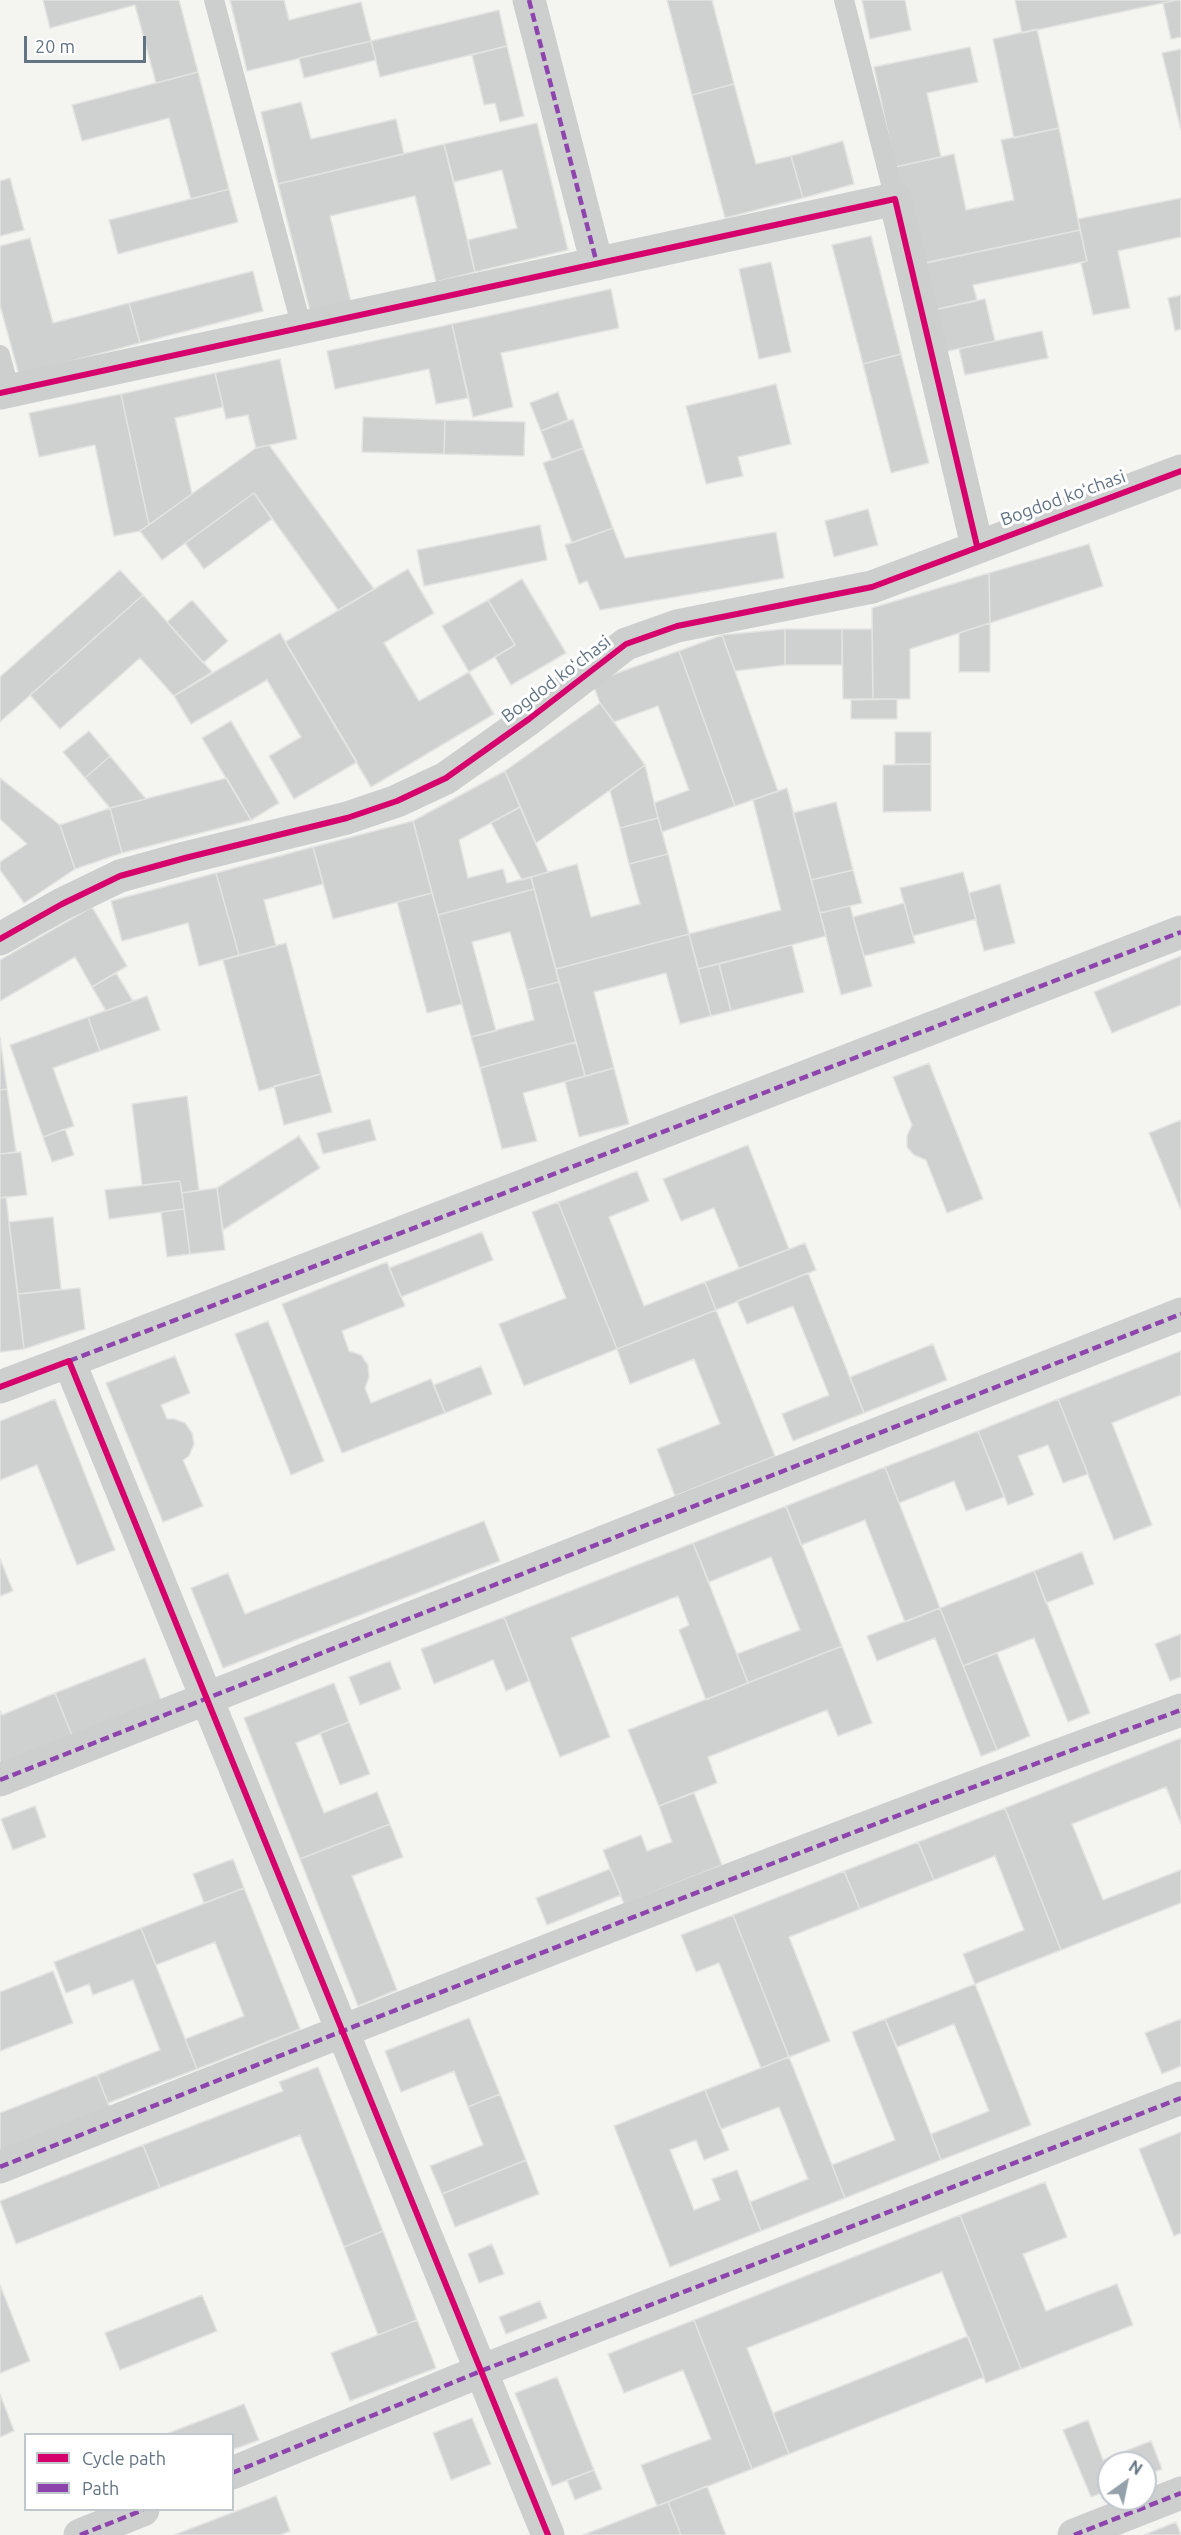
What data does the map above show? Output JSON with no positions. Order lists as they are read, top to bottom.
{
  "streets": {
    "street": ["Bogdod koʻchasi"]
  },
  "legend": ["Cycle path", "Path"],
  "scale_bar": "20 m",
  "north": "top right"
}
